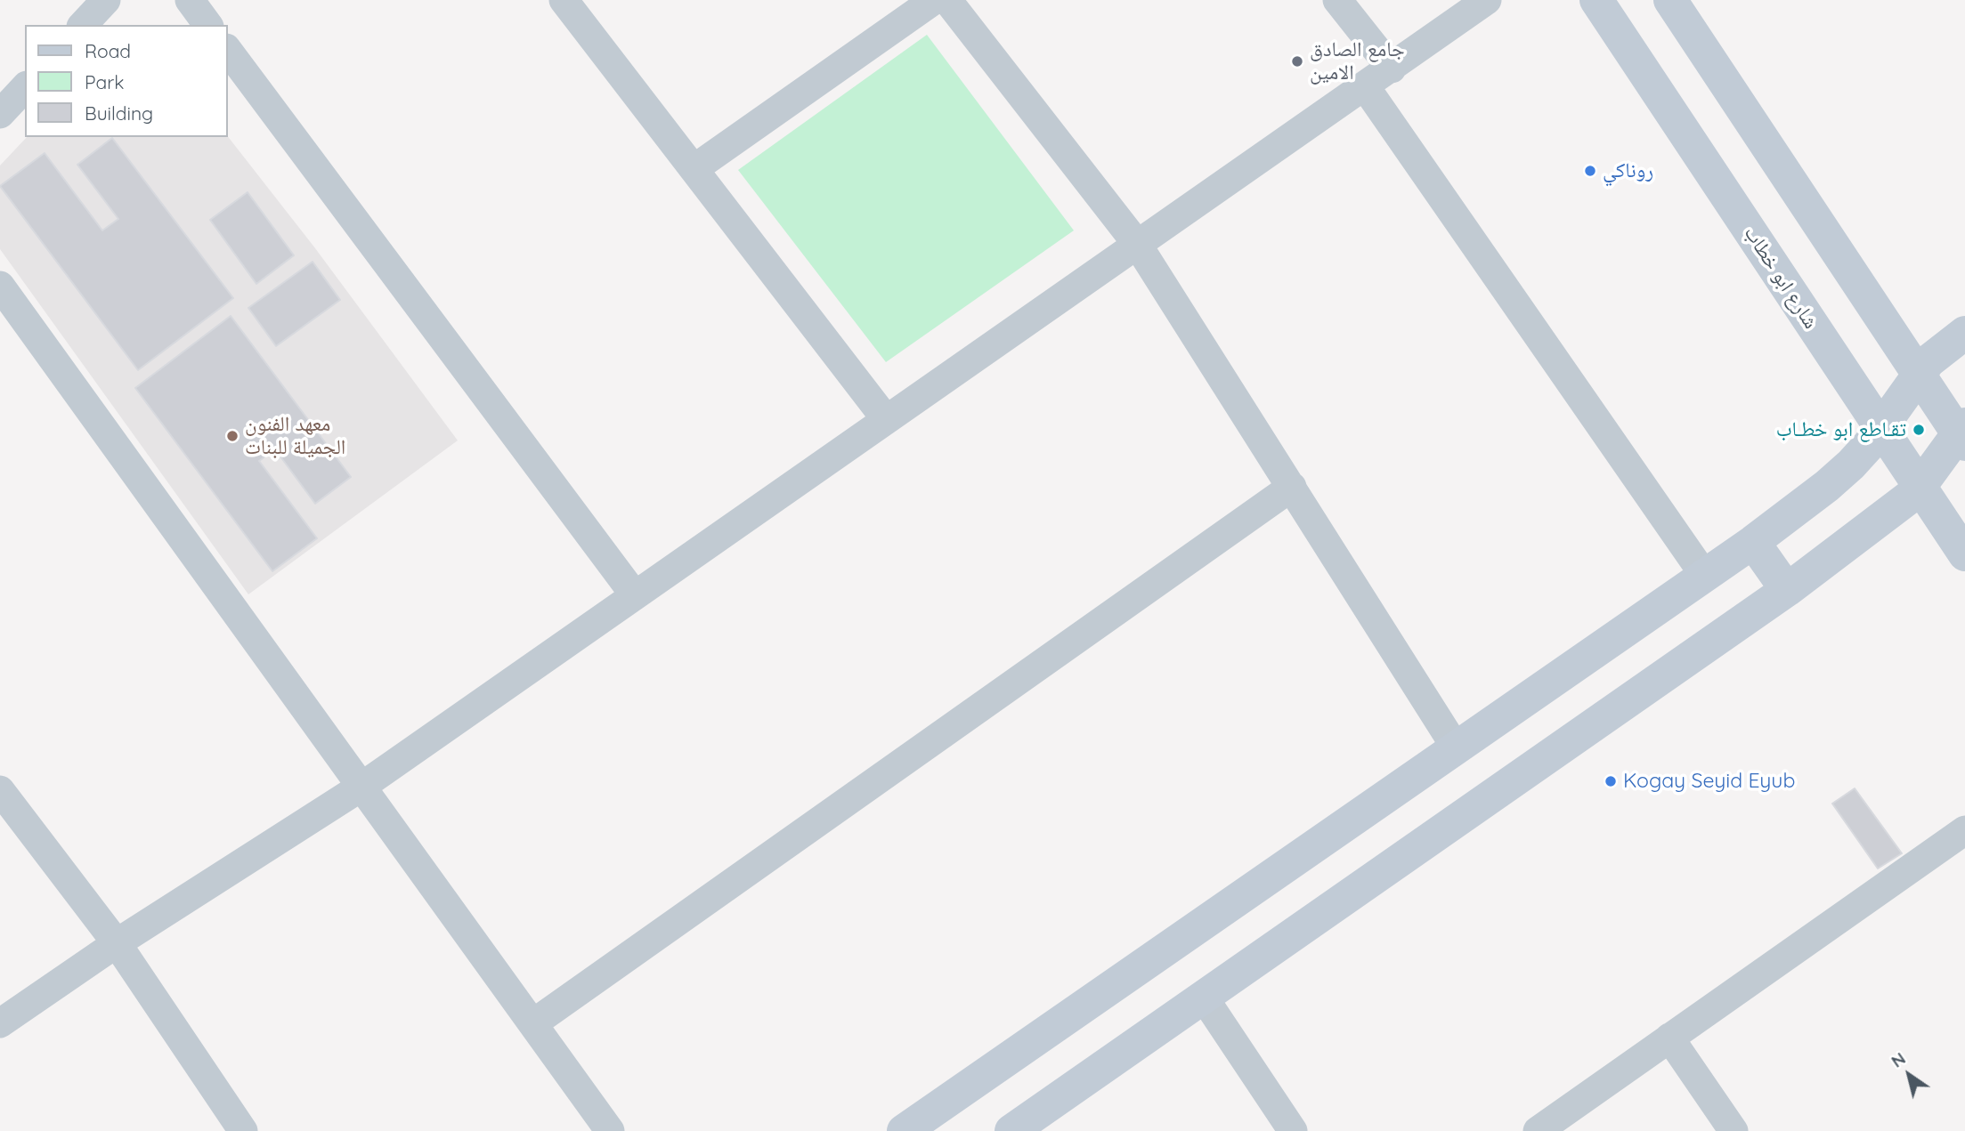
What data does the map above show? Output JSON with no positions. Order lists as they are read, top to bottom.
{
  "streets": {
    "main road": ["شارع ابو خطاب"]
  },
  "places": [
    "جامع الصادق الامين",
    "روناكي",
    "تقـاطع ابو خطـاب",
    "معهد الفنون الجميلة للبنات",
    "Kogay Seyid Eyub"
  ],
  "legend": ["Road", "Park", "Building"],
  "north": "top left"
}
